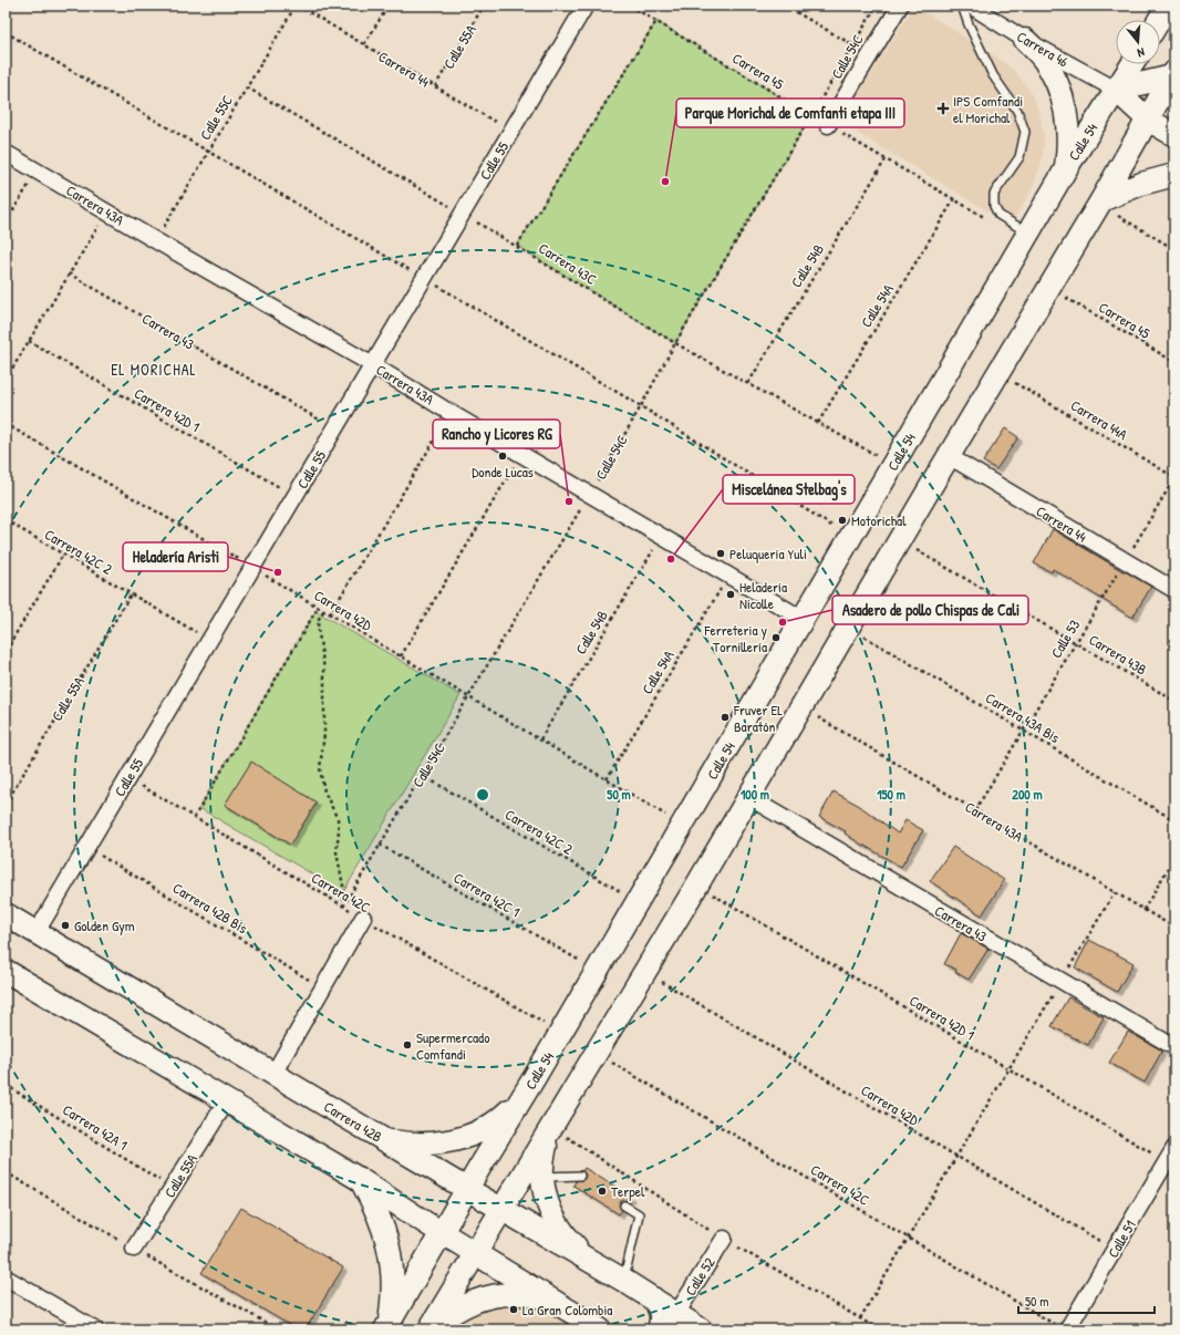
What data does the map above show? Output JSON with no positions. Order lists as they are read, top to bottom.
{
  "streets": {
    "main road": ["Carrera 46", "Calle 54", "Carrera 42B"],
    "street": [
      "Calle 55A",
      "Calle 54C",
      "Carrera 44",
      "Calle 55",
      "Carrera 43A",
      "Carrera 43",
      "Calle 51",
      "Calle 52"
    ],
    "path": [
      "Carrera 45",
      "Calle 55C",
      "Carrera 43C",
      "Calle 54B",
      "Calle 54A",
      "Carrera 42D 1",
      "Carrera 44A",
      "Carrera 42C 2",
      "Carrera 42D",
      "Calle 53",
      "Carrera 43B",
      "Carrera 43A Bis",
      "Carrera 42C",
      "Carrera 42C 1",
      "Carrera 42B Bis",
      "Carrera 42A 1"
    ]
  },
  "crossings": [
    ["Calle 55A", "Carrera 44"],
    ["Calle 55A", "Carrera 42C 2"],
    ["Calle 55A", "Carrera 42A 1"],
    ["Carrera 46", "Calle 54"],
    ["Calle 54C", "Carrera 45"],
    ["Calle 54C", "Carrera 43A"],
    ["Calle 54C", "Carrera 43C"],
    ["Calle 54C", "Carrera 42C 2"],
    ["Calle 54C", "Carrera 42D"],
    ["Calle 54C", "Carrera 42C"],
    ["Calle 54C", "Carrera 42C 1"],
    ["Carrera 44", "Calle 55C"],
    ["Carrera 44", "Calle 55"],
    ["Carrera 44", "Calle 53"],
    ["Carrera 45", "Calle 54B"],
    ["Carrera 45", "Calle 54A"],
    ["Calle 55C", "Carrera 43A"],
    ["Calle 55C", "Carrera 43C"],
    ["Calle 54", "Carrera 43A"],
    ["Calle 54", "Carrera 42B"],
    ["Calle 55", "Carrera 43A"],
    ["Calle 55", "Carrera 43C"],
    ["Calle 55", "Carrera 43"],
    ["Calle 55", "Carrera 42D 1"],
    ["Calle 55", "Carrera 42C 2"],
    ["Calle 55", "Carrera 42D"],
    ["Calle 55", "Carrera 42C"],
    ["Calle 55", "Carrera 42B Bis"],
    ["Calle 55", "Carrera 42B"],
    ["Carrera 43A", "Calle 54B"],
    ["Carrera 43A", "Calle 54A"],
    ["Carrera 43A", "Calle 53"],
    ["Carrera 43C", "Calle 54B"],
    ["Carrera 43C", "Calle 54A"],
    ["Calle 54B", "Carrera 42D"],
    ["Calle 54A", "Carrera 42D"],
    ["Carrera 42D 1", "Calle 51"],
    ["Carrera 44A", "Calle 53"],
    ["Carrera 42D", "Calle 51"],
    ["Calle 53", "Carrera 43B"],
    ["Calle 53", "Carrera 43A Bis"],
    ["Carrera 42C", "Calle 51"],
    ["Carrera 42B", "Calle 52"]
  ],
  "districts": ["EL MORICHAL"],
  "places": {
    "health": ["IPS Comfandi el Morichal"],
    "other": [
      "Parque Morichal de Comfanti etapa III",
      "Donde Lucas",
      "Rancho y Licores RG",
      "Motorichal",
      "Peluquería Yuli",
      "Miscelánea Stelbag's",
      "Heladería Aristi",
      "Heladería Nicolle",
      "Asadero de pollo Chispas de Cali",
      "Ferreteria y Tornillería",
      "Fruver EL Baratón",
      "Golden Gym",
      "Supermercado Comfandi",
      "Terpel",
      "La Gran Colombia"
    ]
  },
  "scale_bar": "50 m",
  "north": "bottom",
  "rings": [
    "50 m",
    "100 m",
    "150 m",
    "200 m"
  ]
}
